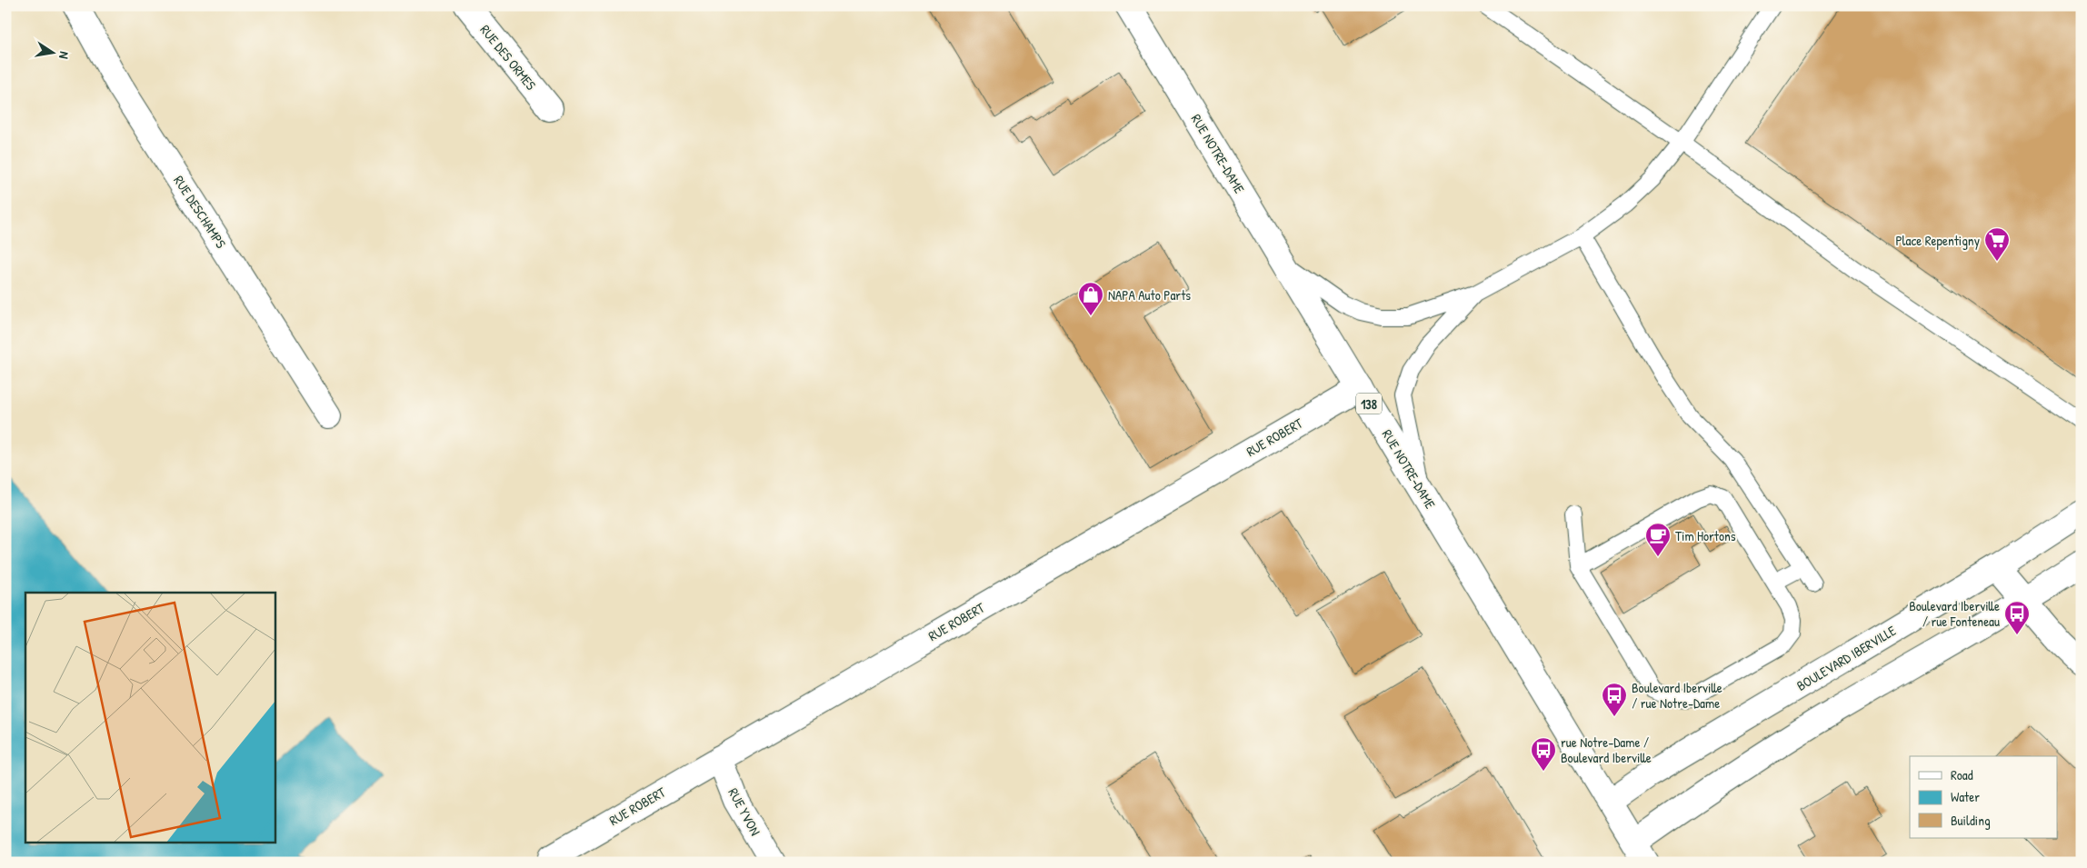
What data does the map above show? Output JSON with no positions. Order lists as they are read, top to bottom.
{
  "streets": {
    "street": [
      "RUE DES ORMES",
      "RUE NOTRE-DAME",
      "RUE DESCHAMPS",
      "138",
      "RUE ROBERT",
      "BOULEVARD IBERVILLE",
      "RUE YVON"
    ]
  },
  "crossings": [
    ["RUE NOTRE-DAME", "RUE ROBERT"],
    ["RUE NOTRE-DAME", "BOULEVARD IBERVILLE"],
    ["RUE ROBERT", "RUE YVON"]
  ],
  "places": {
    "supermarket": ["Place Repentigny"],
    "shop": ["NAPA Auto Parts"],
    "cafe": ["Tim Hortons"],
    "bus stop": ["Boulevard Iberville / rue Fonteneau", "Boulevard Iberville / rue Notre-Dame", "rue Notre-Dame / Boulevard Iberville"]
  },
  "legend": ["Road", "Water", "Building"],
  "north": "right"
}
